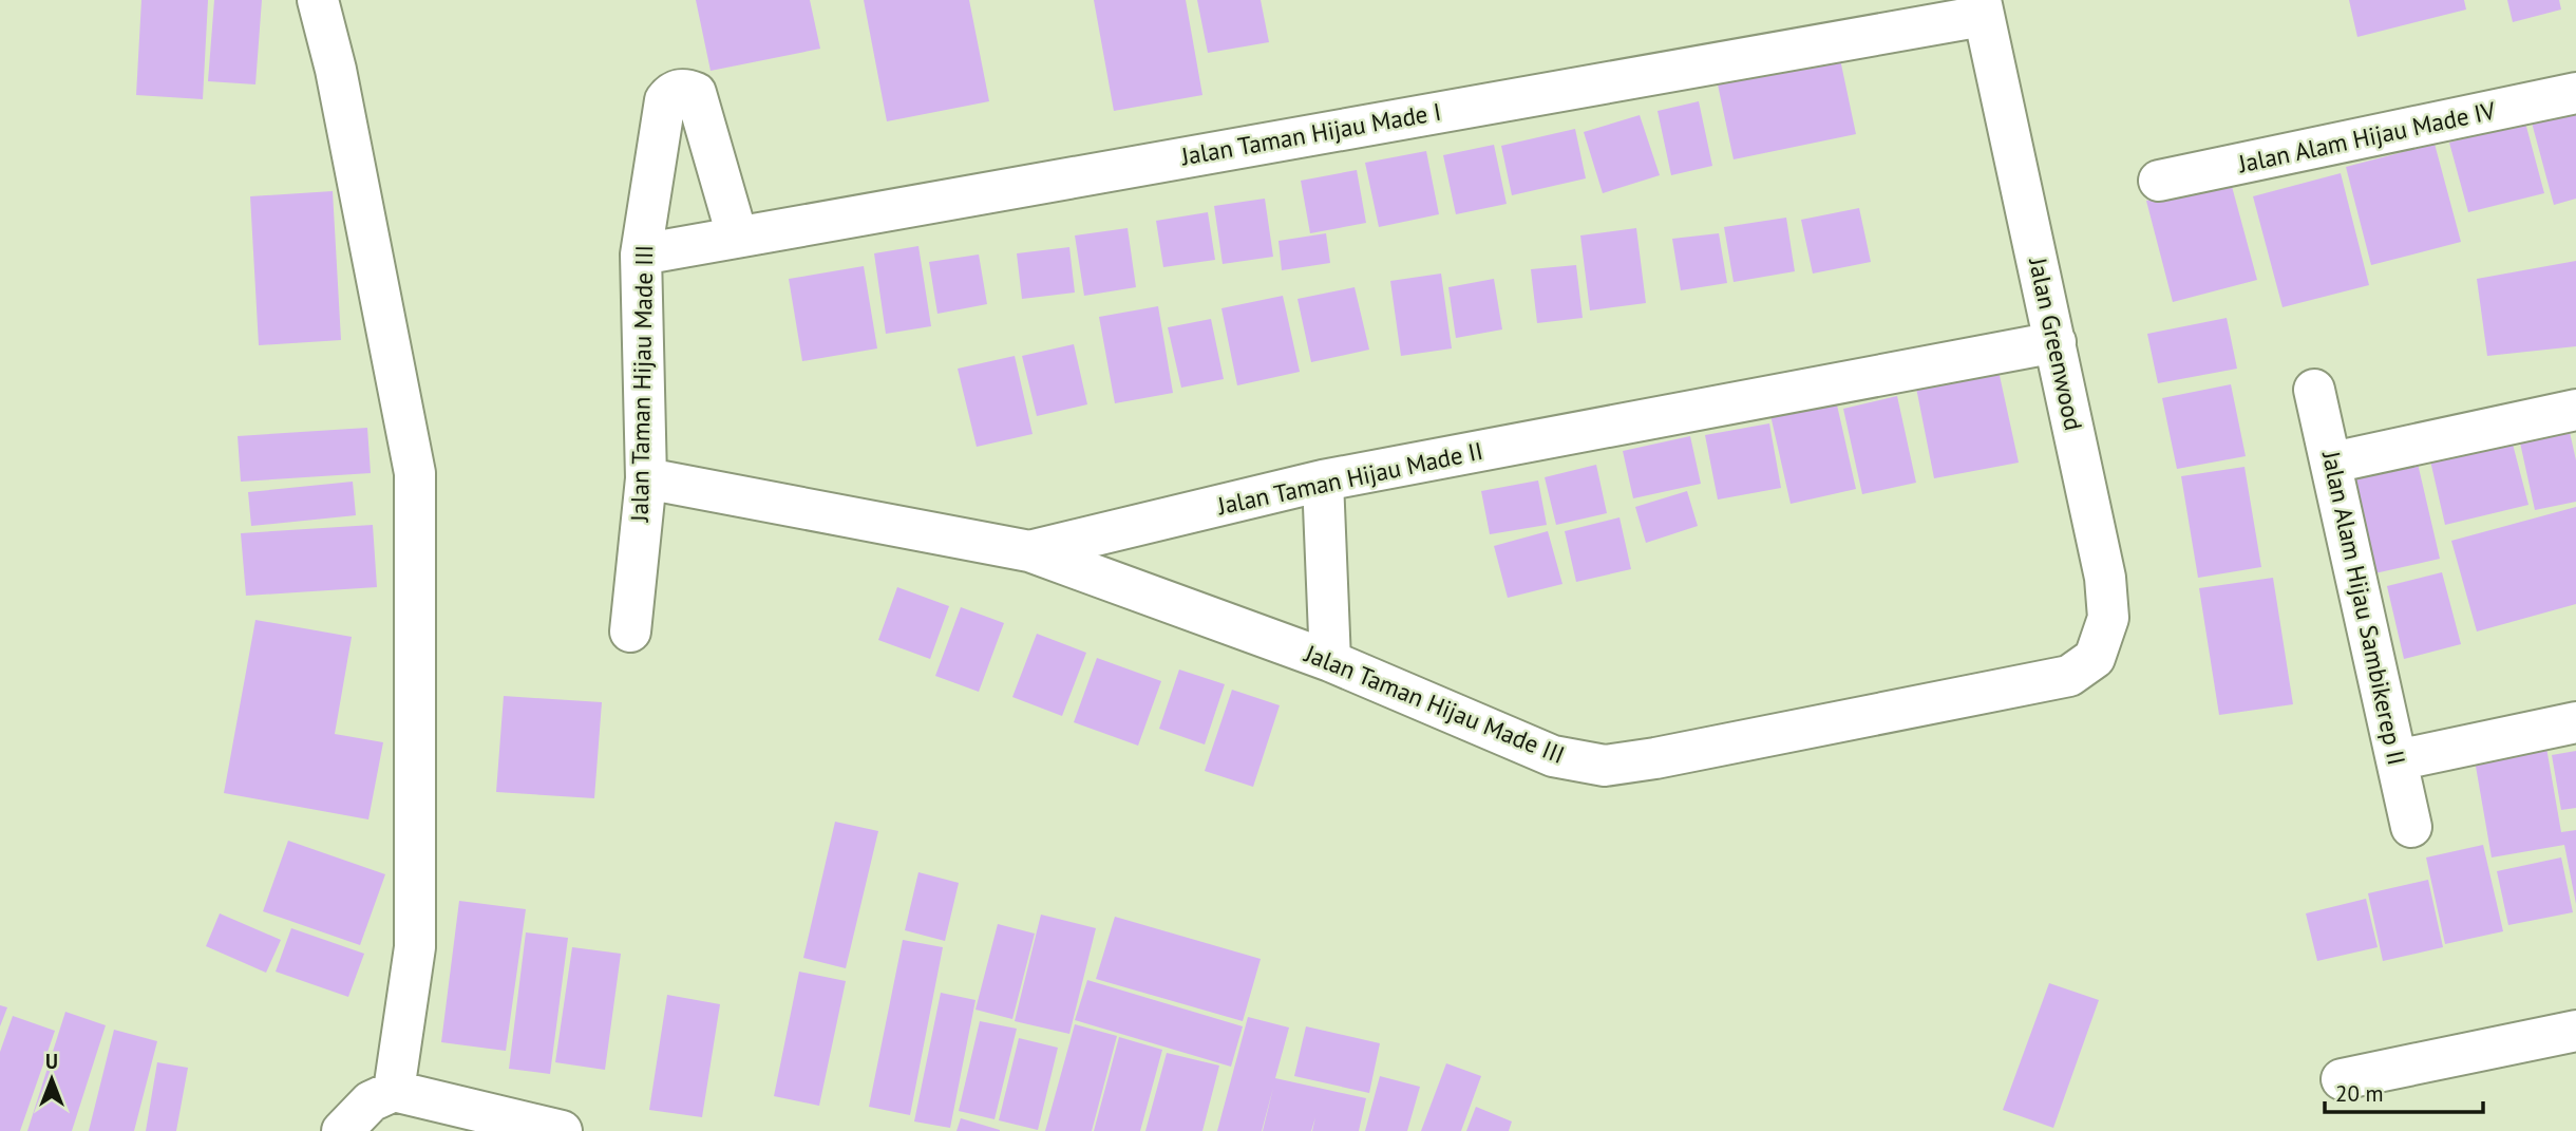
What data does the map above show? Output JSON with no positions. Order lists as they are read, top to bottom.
{
  "streets": {
    "street": [
      "Jalan Taman Hijau Made I",
      "Jalan Alam Hijau Made IV",
      "Jalan Greenwood",
      "Jalan Taman Hijau Made III",
      "Jalan Taman Hijau Made II",
      "Jalan Alam Hijau Sambikerep II"
    ]
  },
  "crossings": [
    ["Jalan Taman Hijau Made I", "Jalan Greenwood"],
    ["Jalan Taman Hijau Made I", "Jalan Taman Hijau Made III"],
    ["Jalan Greenwood", "Jalan Taman Hijau Made III"],
    ["Jalan Greenwood", "Jalan Taman Hijau Made II"],
    ["Jalan Taman Hijau Made III", "Jalan Taman Hijau Made II"]
  ],
  "scale_bar": "20 m",
  "north": "top"
}
